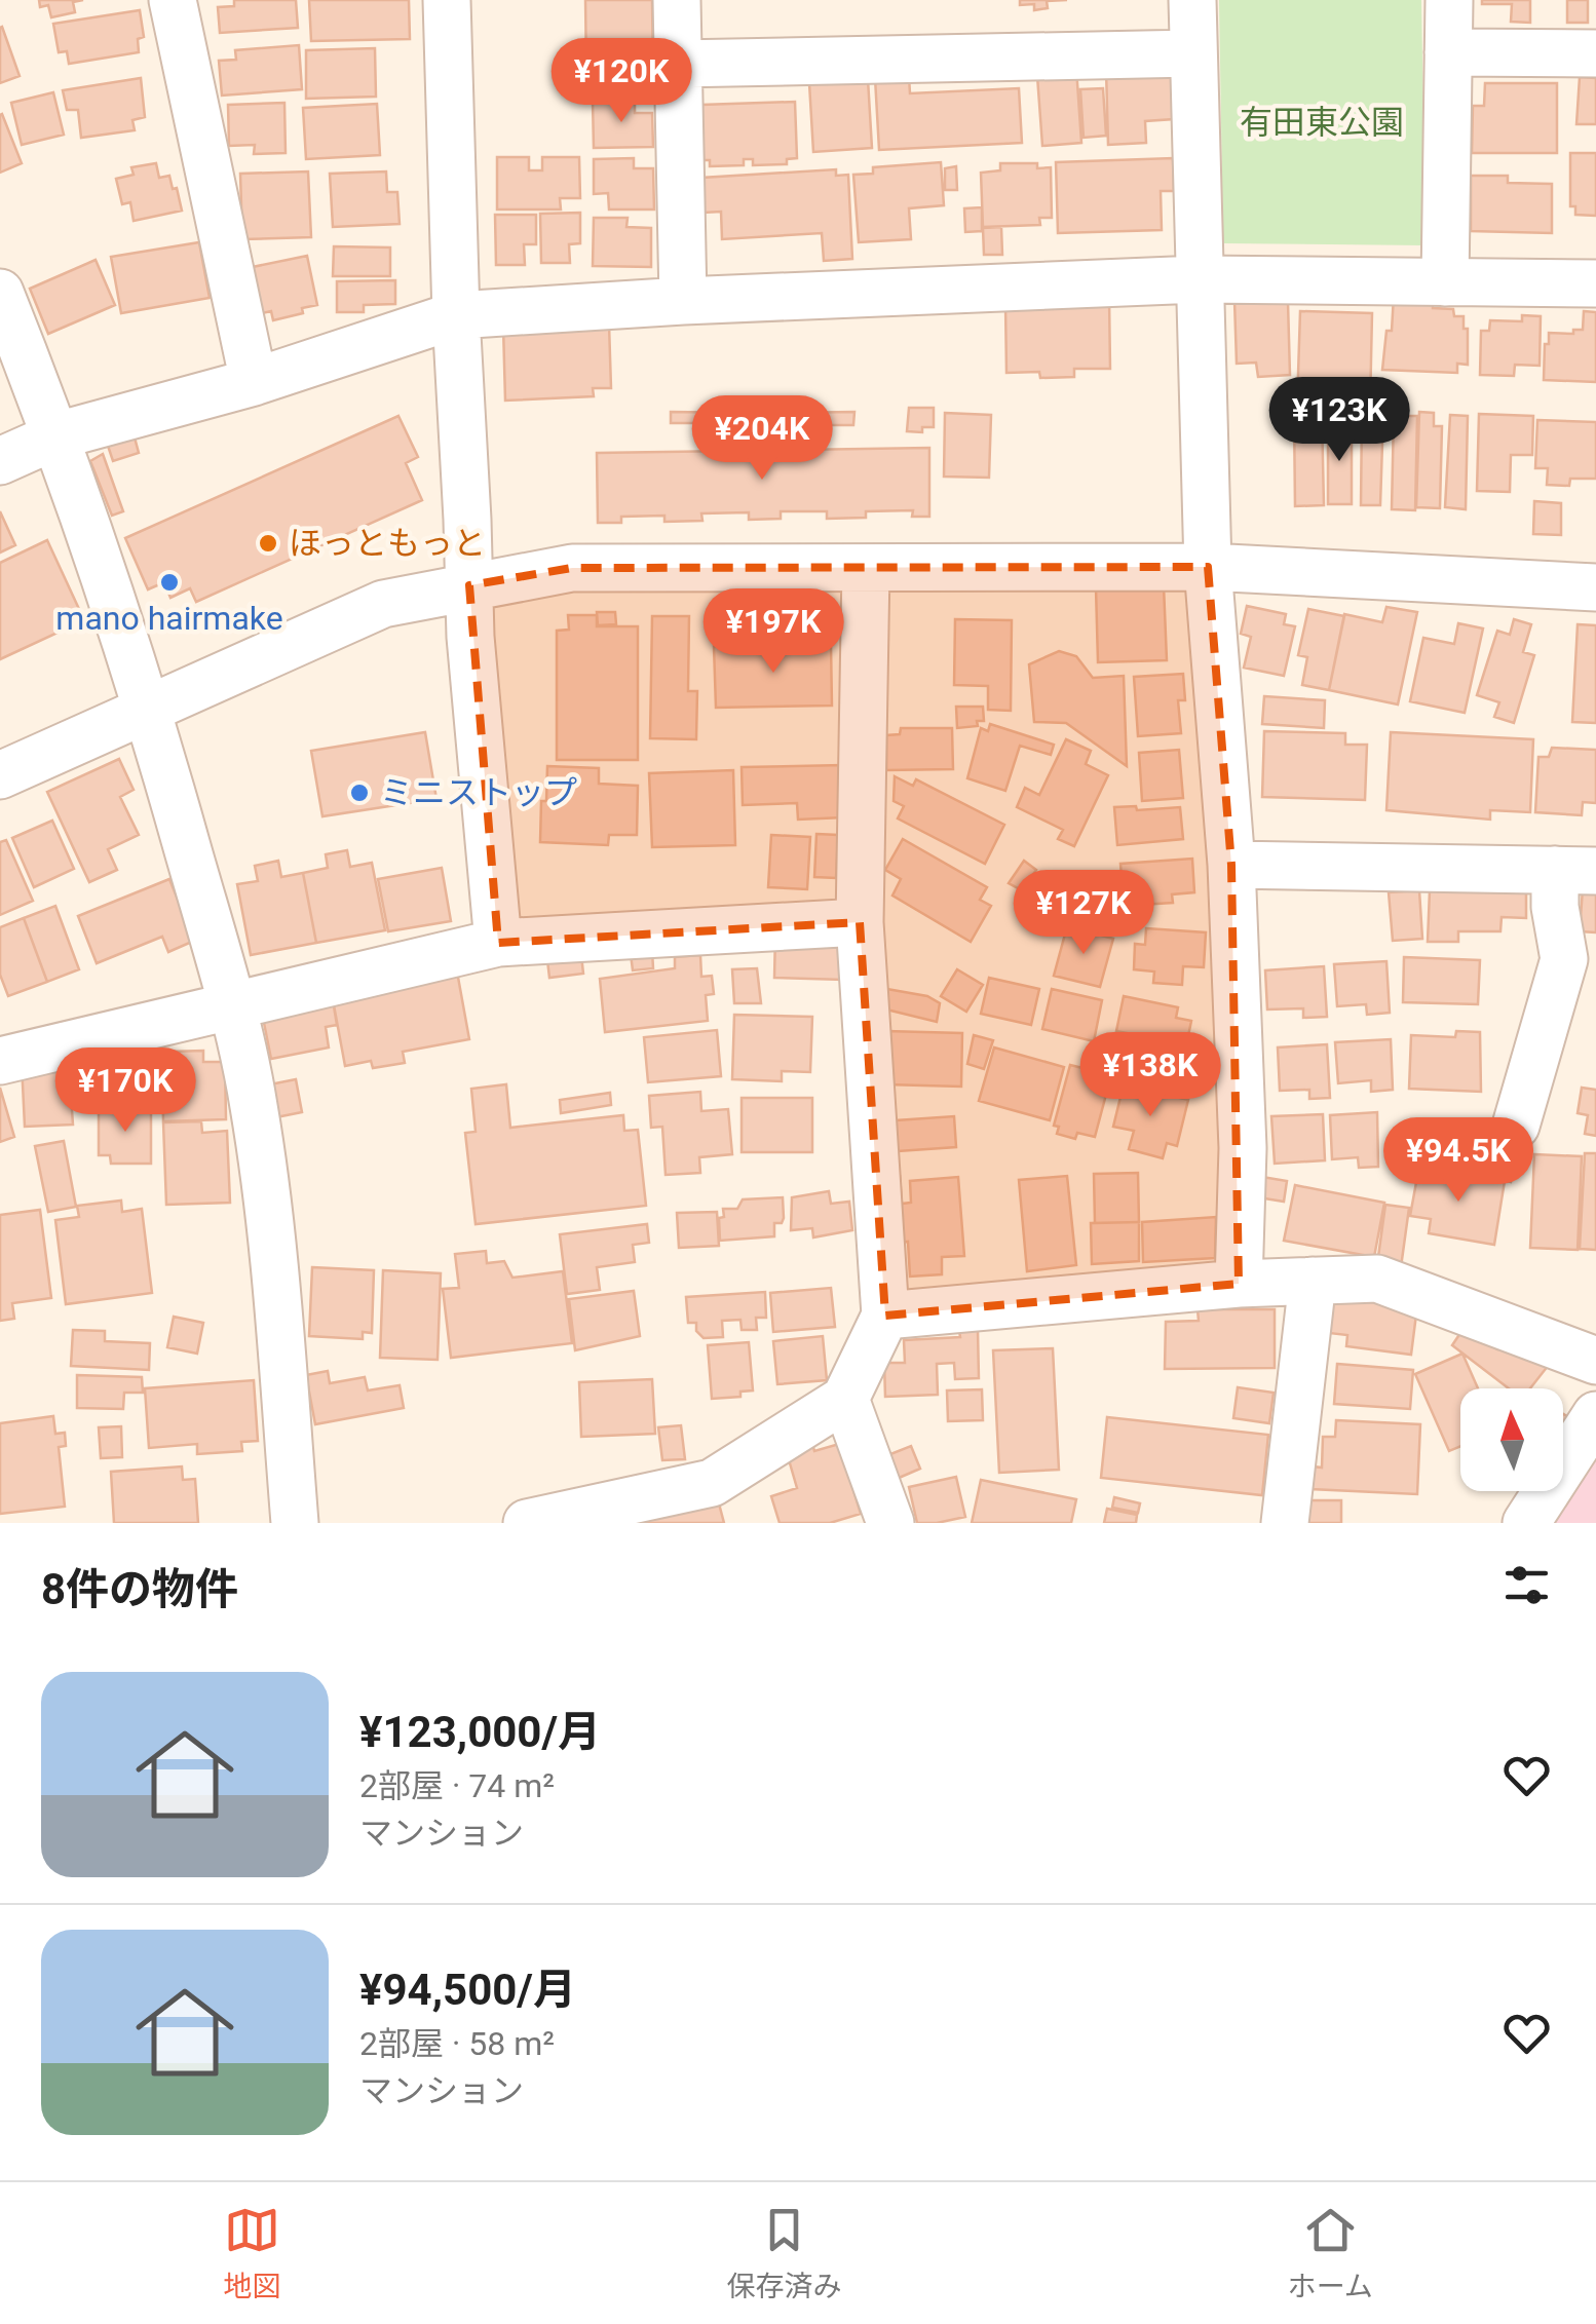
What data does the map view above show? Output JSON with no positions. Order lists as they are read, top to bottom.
{
  "parks": ["有田東公園"],
  "places": ["ほっともっと", "mano hairmake", "ミニストップ"],
  "north": "top",
  "page": {
    "price": [
      "¥120K",
      "¥123K",
      "¥204K",
      "¥197K",
      "¥127K",
      "¥138K",
      "¥170K",
      "¥94.5K"
    ],
    "heading": "8件の物件",
    "list": [
      {
        "name": "¥123,000/月",
        "note": "2部屋 · 74 m² · マンション"
      },
      {
        "name": "¥94,500/月",
        "note": "2部屋 · 58 m² · マンション"
      }
    ],
    "tabs": ["地図", "保存済み", "ホーム"]
  }
}
